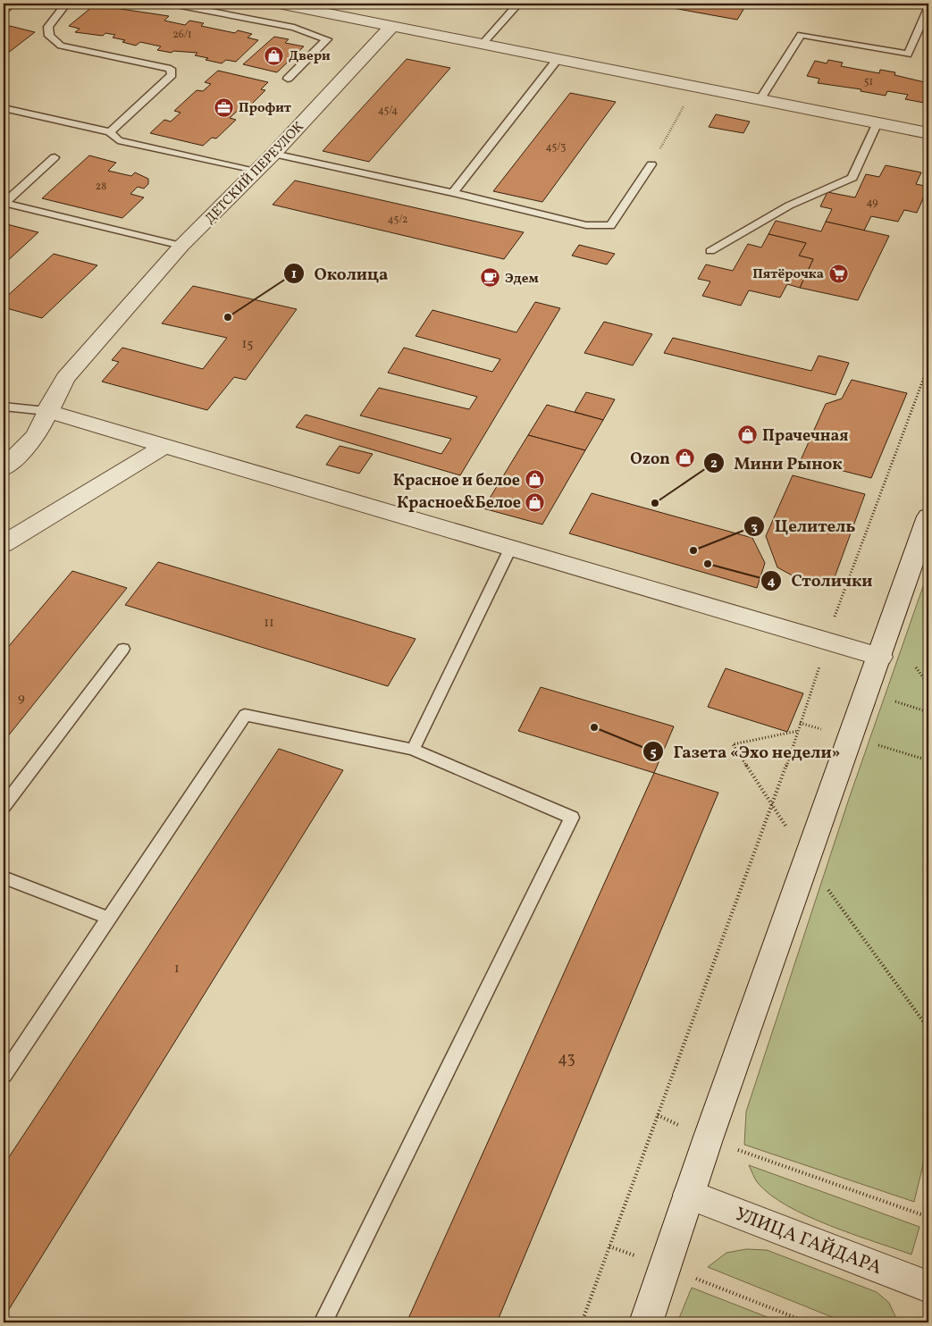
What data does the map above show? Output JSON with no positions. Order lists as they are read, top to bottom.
{
  "streets": {
    "street": ["ДЕТСКИЙ ПЕРЕУЛОК", "УЛИЦА ГАЙДАРА"]
  },
  "places": {
    "shop": [
      "Двери",
      "Прачечная",
      "Ozon",
      "Красное и белое",
      "Красное&Белое"
    ],
    "office": ["Профит"],
    "supermarket": ["Пятёрочка"],
    "cafe": ["Эдем"],
    "other": [
      "Околица",
      "Мини Рынок",
      "Целитель",
      "Столички",
      "Газета «Эхо недели»"
    ]
  },
  "house_numbers": [
    "26/1",
    "51",
    "45/4",
    "45/3",
    "28",
    "49",
    "45/2",
    "15",
    "11",
    "9",
    "1",
    "43"
  ]
}
